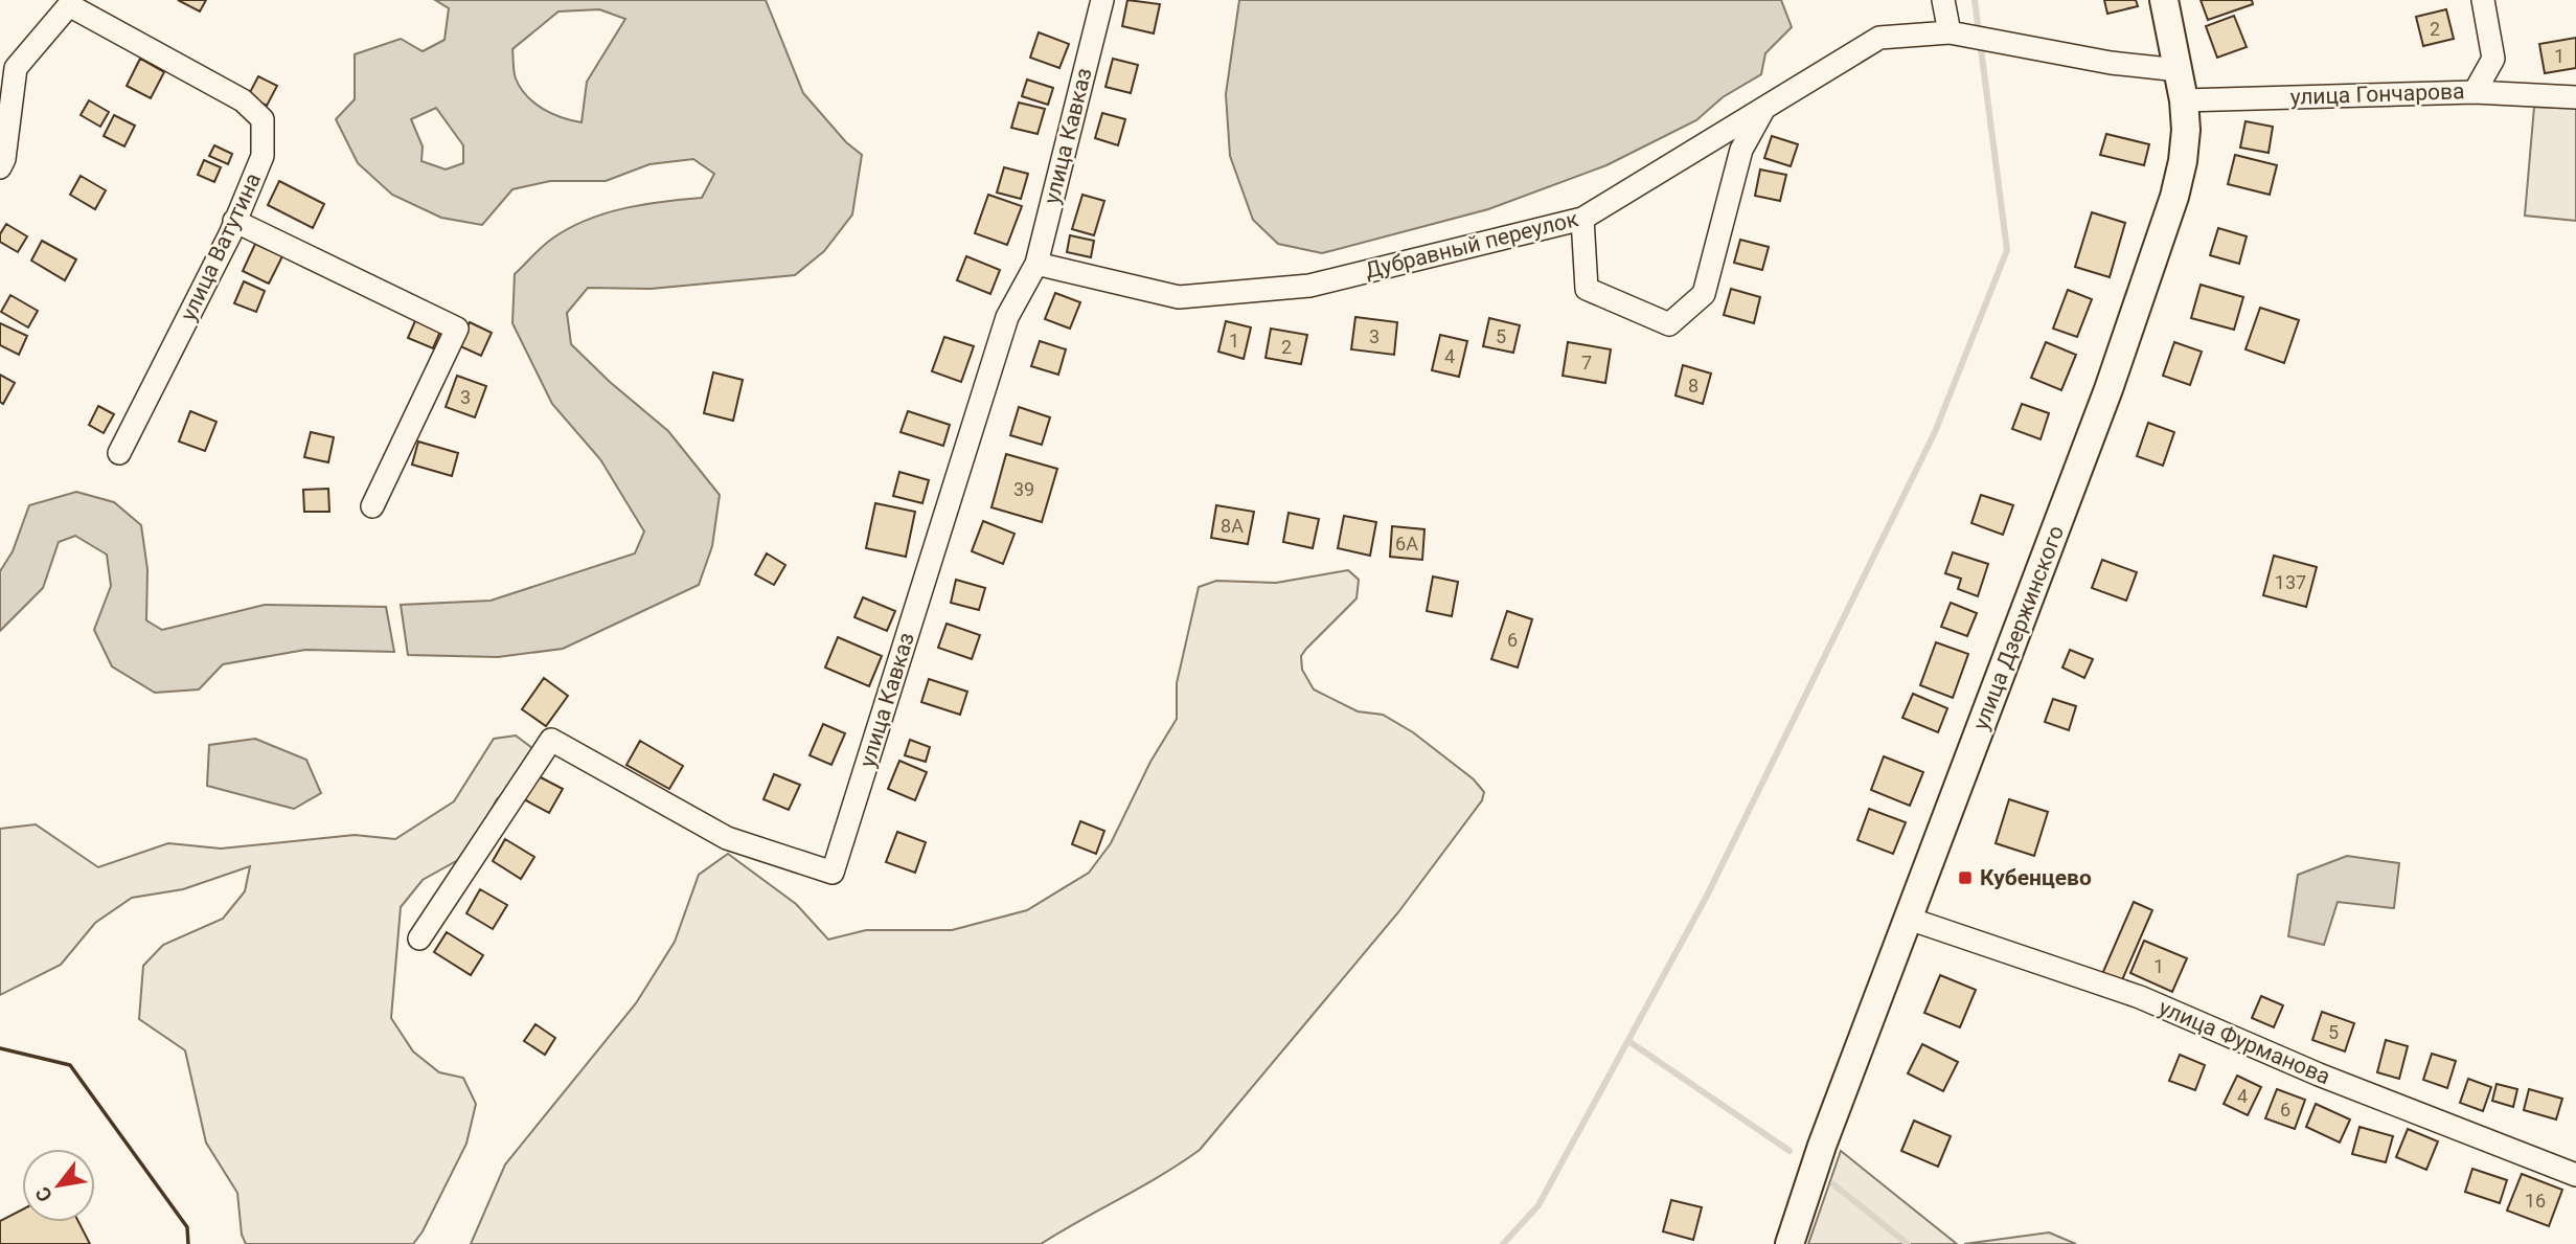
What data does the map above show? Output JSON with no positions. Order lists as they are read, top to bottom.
{
  "streets": {
    "main road": ["улица Дзержинского"],
    "street": [
      "улица Гончарова",
      "улица Кавказ",
      "Дубравный переулок",
      "улица Ватутина",
      "улица Фурманова"
    ]
  },
  "crossings": [
    ["улица Гончарова", "улица Дзержинского"],
    ["улица Кавказ", "Дубравный переулок"],
    ["Дубравный переулок", "улица Дзержинского"],
    ["улица Дзержинского", "улица Фурманова"]
  ],
  "places": {
    "transit": ["Кубенцево"]
  },
  "house_numbers": [
    "2",
    "1",
    "3",
    "5",
    "1",
    "2",
    "4",
    "7",
    "8",
    "3",
    "39",
    "8А",
    "6А",
    "137",
    "6",
    "1",
    "5",
    "4",
    "6",
    "16"
  ],
  "north": "bottom left"
}
